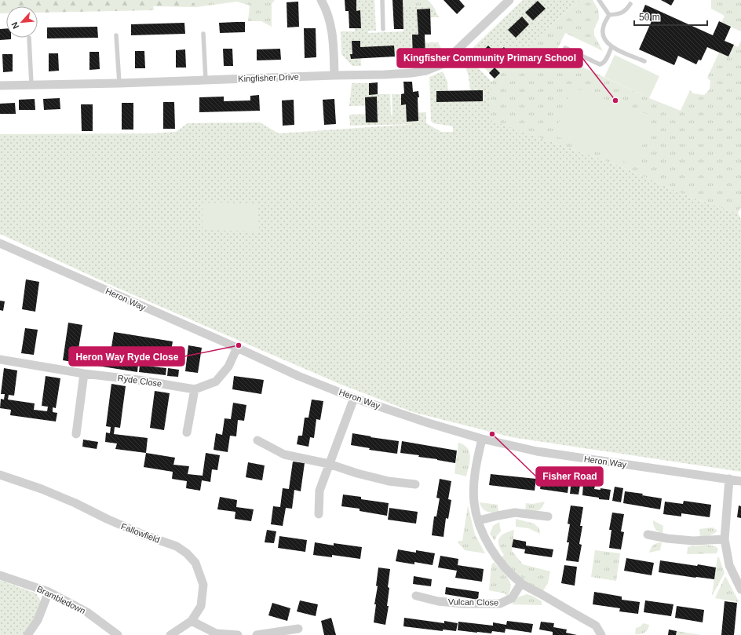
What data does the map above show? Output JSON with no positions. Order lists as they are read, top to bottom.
{
  "streets": {
    "street": [
      "Kingfisher Drive",
      "Heron Way",
      "Ryde Close",
      "Fallowfield",
      "Brambledown",
      "Vulcan Close"
    ]
  },
  "crossings": [
    ["Heron Way", "Ryde Close"]
  ],
  "places": ["Kingfisher Community Primary School", "Heron Way Ryde Close", "Fisher Road"],
  "scale_bar": "50 m",
  "north": "bottom left"
}
